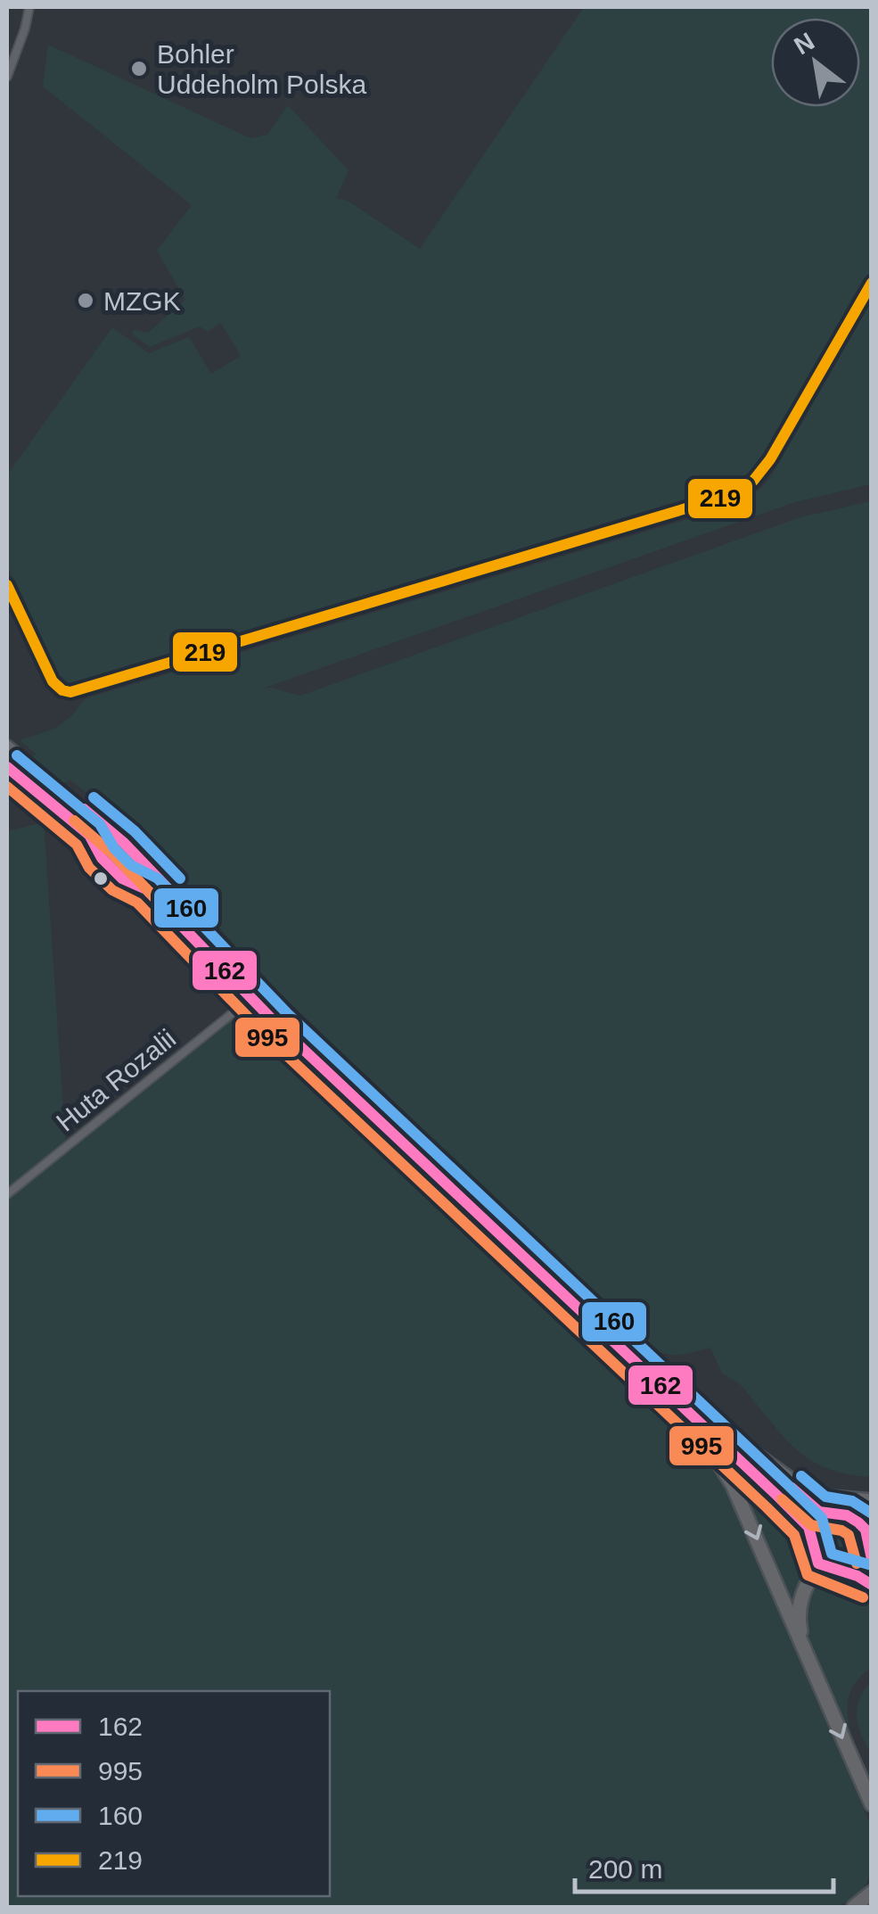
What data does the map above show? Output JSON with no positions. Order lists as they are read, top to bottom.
{
  "streets": {
    "street": ["Huta Rozalii"]
  },
  "places": ["Bohler Uddeholm Polska", "MZGK"],
  "lines": [
    "transit line 219",
    "transit line 160",
    "transit line 162",
    "transit line 995"
  ],
  "legend": [
    "162",
    "995",
    "160",
    "219"
  ],
  "scale_bar": "200 m",
  "north": "top left"
}
